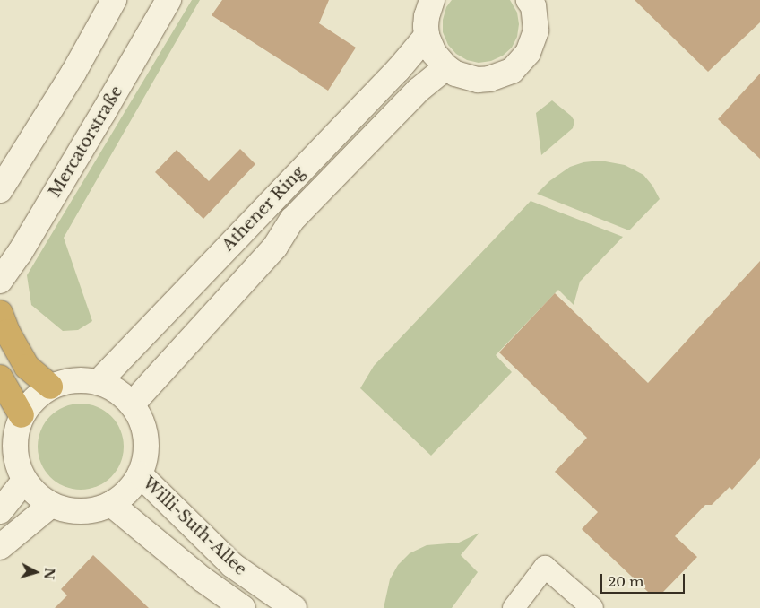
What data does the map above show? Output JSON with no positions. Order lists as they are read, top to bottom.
{
  "streets": {
    "street": ["Mercatorstraße", "Athener Ring", "Willi-Suth-Allee"]
  },
  "crossings": [
    ["Athener Ring", "Willi-Suth-Allee"]
  ],
  "scale_bar": "20 m",
  "north": "right"
}
